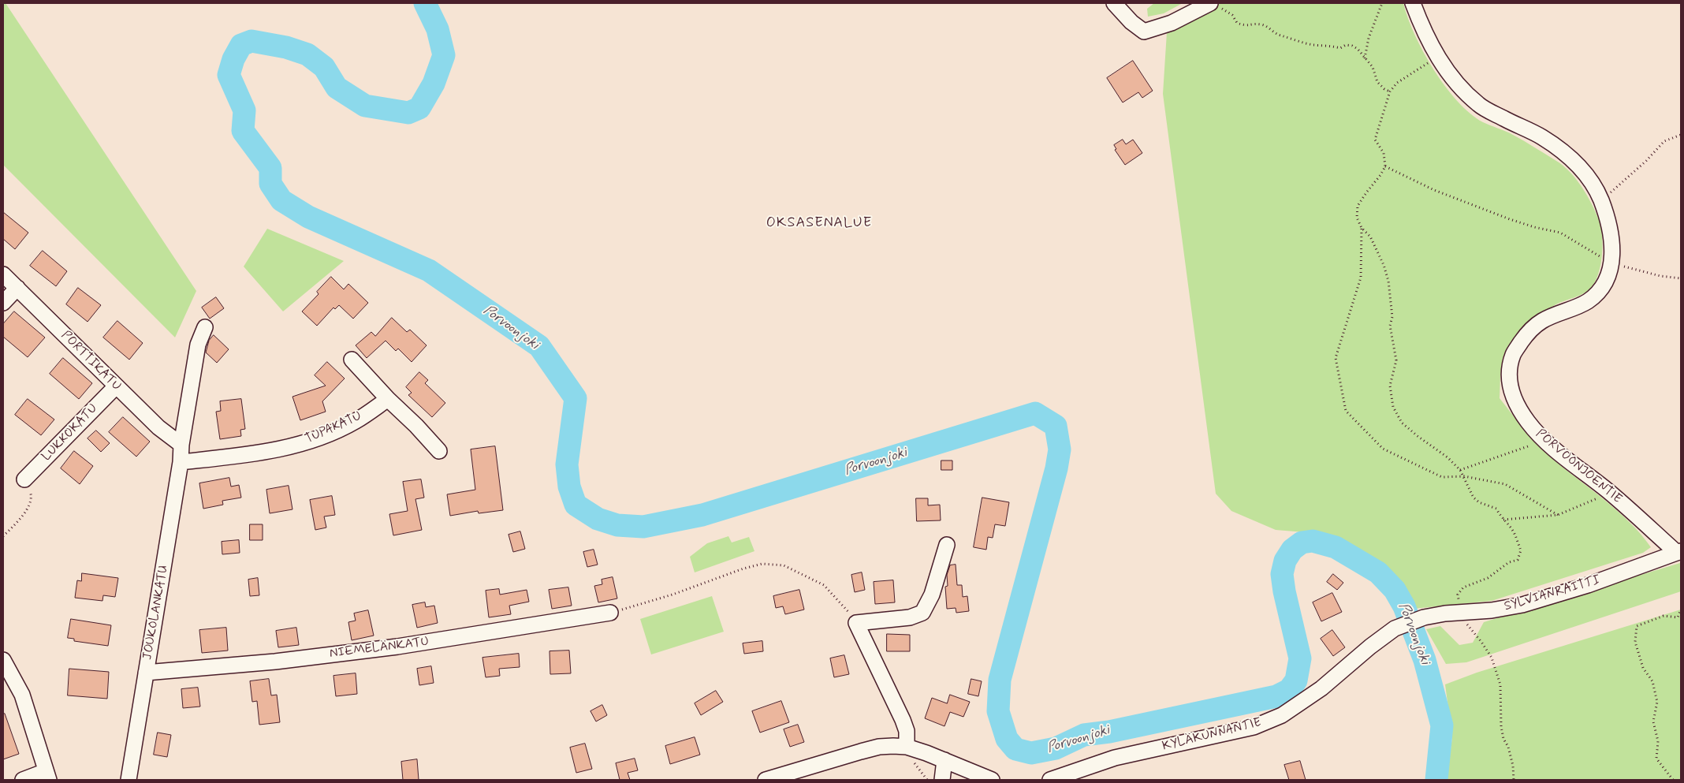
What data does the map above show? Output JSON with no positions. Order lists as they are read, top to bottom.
{
  "streets": {
    "street": [
      "PORTTIKATU",
      "TUPAKATU",
      "LUKKOKATU",
      "PORVOONJOENTIE",
      "SYLVIANRAITTI",
      "JOUKOLANKATU",
      "NIEMELÄNKATU",
      "KYLÄKUNNANTIE"
    ]
  },
  "crossings": [
    ["PORTTIKATU", "LUKKOKATU"],
    ["PORTTIKATU", "JOUKOLANKATU"],
    ["TUPAKATU", "JOUKOLANKATU"],
    ["PORVOONJOENTIE", "SYLVIANRAITTI"],
    ["SYLVIANRAITTI", "KYLÄKUNNANTIE"],
    ["JOUKOLANKATU", "NIEMELÄNKATU"]
  ],
  "districts": ["OKSASENALUE"],
  "water": ["Porvoonjoki"]
}
